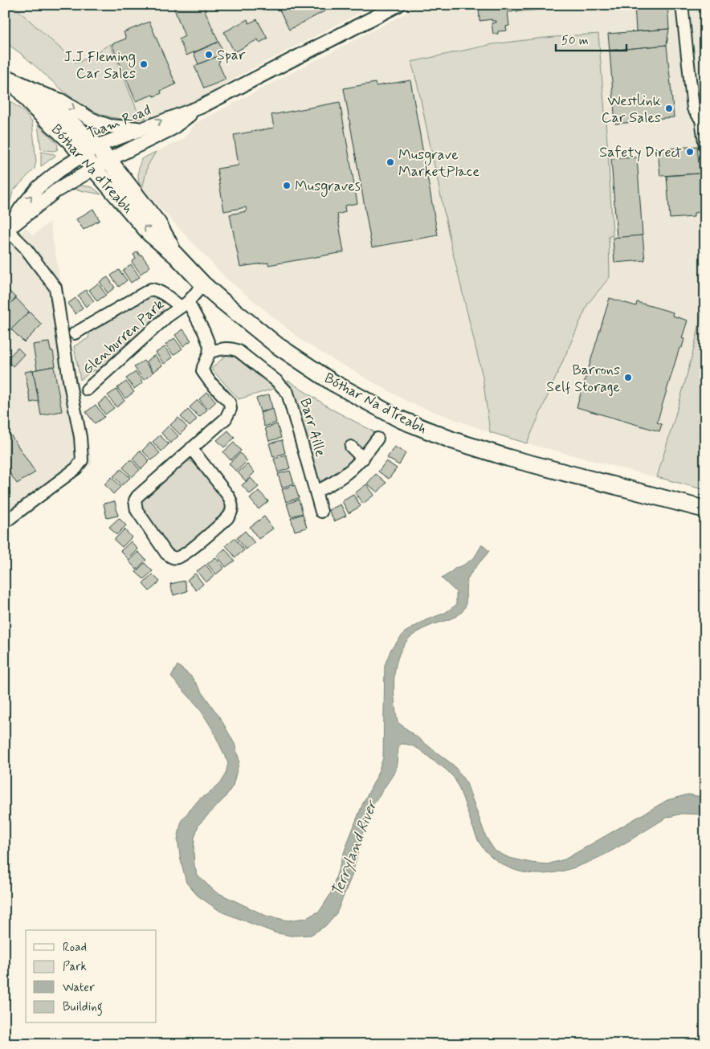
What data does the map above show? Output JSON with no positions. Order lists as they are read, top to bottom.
{
  "streets": {
    "highway": ["Bóthar Na dTreabh"],
    "main road": ["Tuam Road"],
    "street": ["Glenburren Park", "Barr Aille"]
  },
  "crossings": [
    ["Tuam Road", "Bóthar Na dTreabh"],
    ["Bóthar Na dTreabh", "Glenburren Park"],
    ["Glenburren Park", "Barr Aille"]
  ],
  "water": ["Terryland River"],
  "places": [
    "Spar",
    "J.J Fleming Car Sales",
    "Westlink Car Sales",
    "Safety Direct",
    "Musgrave MarketPlace",
    "Musgraves",
    "Barrons Self Storage"
  ],
  "legend": [
    "Road",
    "Park",
    "Water",
    "Building"
  ],
  "scale_bar": "50 m"
}
